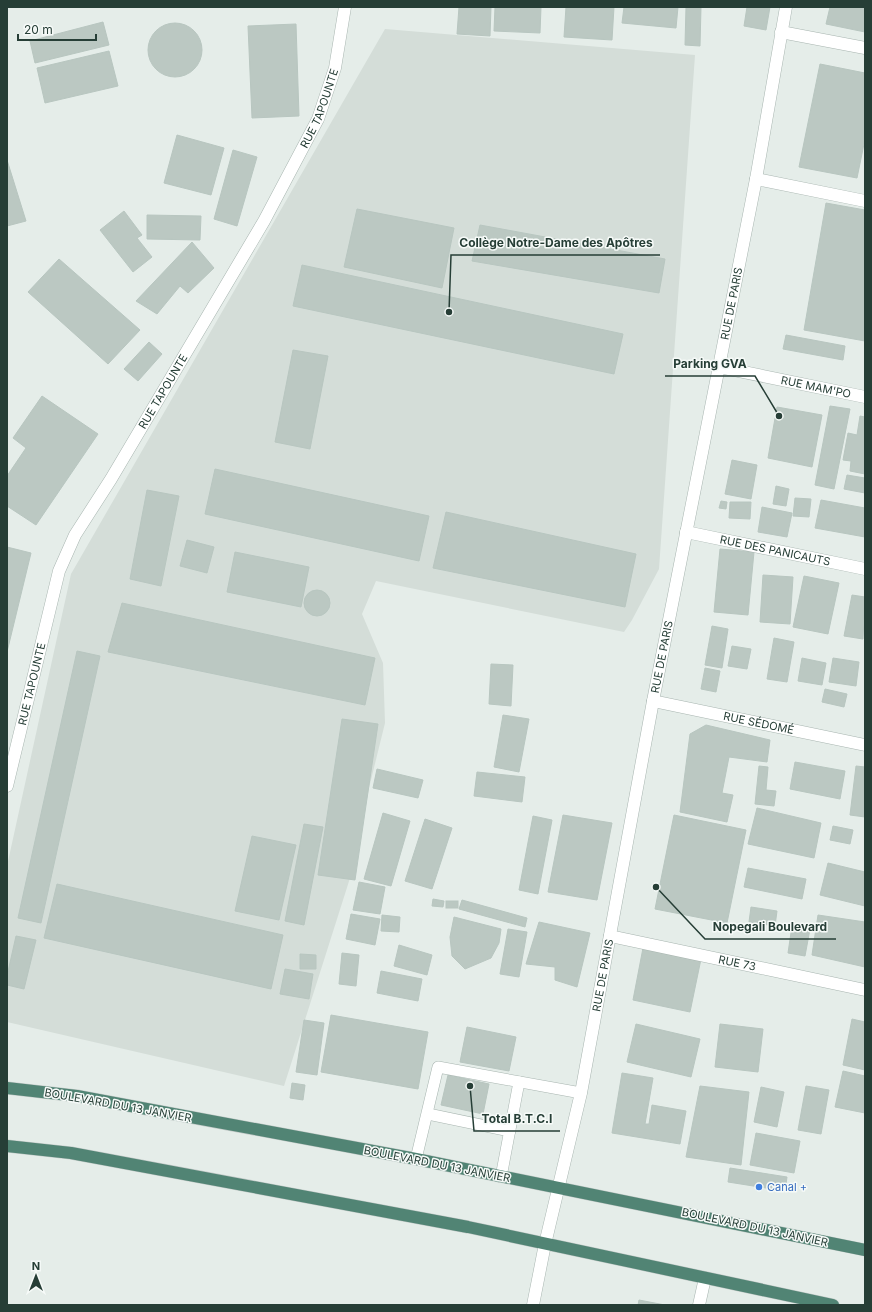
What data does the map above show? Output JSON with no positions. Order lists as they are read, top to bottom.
{
  "streets": {
    "highway": ["BOULEVARD DU 13 JANVIER"],
    "street": [
      "RUE TAPOUNTE",
      "RUE DE PARIS",
      "RUE MAM'PO",
      "RUE DES PANICAUTS",
      "RUE SÉDOMÉ",
      "RUE 73"
    ]
  },
  "crossings": [
    ["RUE DE PARIS", "RUE MAM'PO"],
    ["RUE DE PARIS", "RUE DES PANICAUTS"],
    ["RUE DE PARIS", "RUE SÉDOMÉ"],
    ["RUE DE PARIS", "RUE 73"],
    ["RUE DE PARIS", "BOULEVARD DU 13 JANVIER"]
  ],
  "places": [
    "Collège Notre-Dame des Apôtres",
    "Parking GVA",
    "Nopegali Boulevard",
    "Total B.T.C.I",
    "Canal +"
  ],
  "scale_bar": "20 m",
  "north": "top"
}
